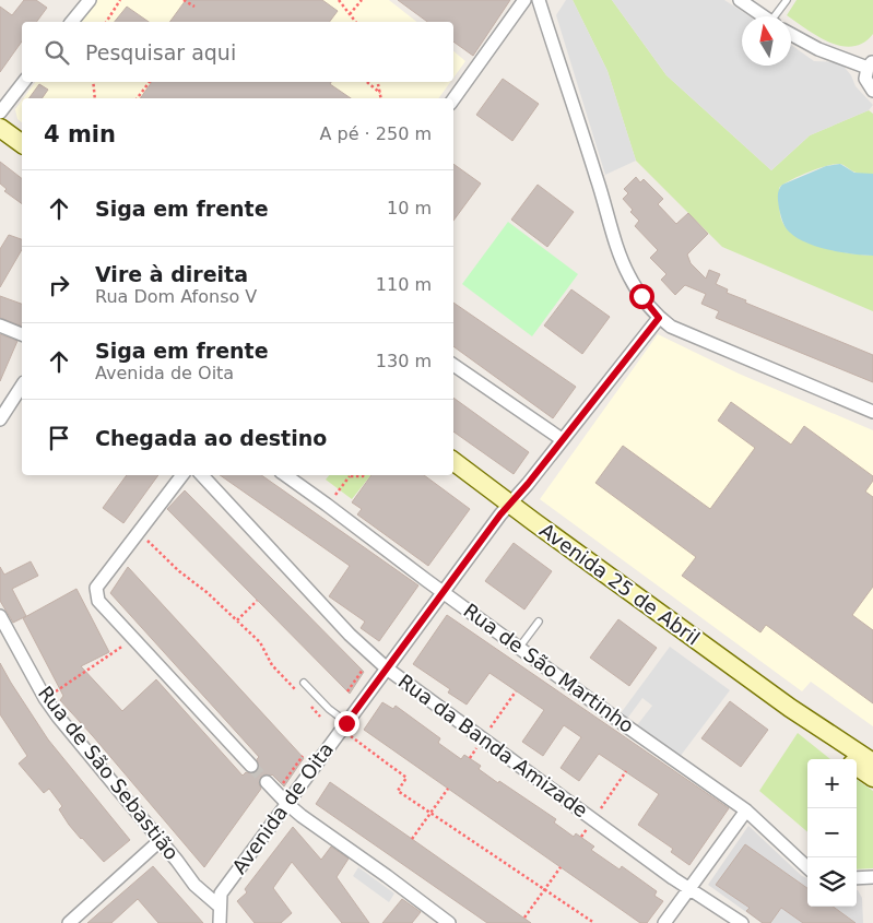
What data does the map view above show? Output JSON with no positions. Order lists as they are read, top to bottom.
{
  "streets": {
    "street": [
      "Avenida 25 de Abril",
      "Rua de São Martinho",
      "Rua da Banda Amizade",
      "Rua de São Sebastião",
      "Avenida de Oita"
    ]
  },
  "crossings": [
    ["Avenida 25 de Abril", "Avenida de Oita"],
    ["Rua de São Martinho", "Avenida de Oita"],
    ["Rua da Banda Amizade", "Avenida de Oita"],
    ["Rua de São Sebastião", "Avenida de Oita"]
  ],
  "north": "top",
  "page": {
    "search": "Pesquisar aqui",
    "heading": ["4 min", "A pé · 250 m"],
    "list": [
      ["Siga em frente", "10 m"],
      ["Vire à direita", "Rua Dom Afonso V", "110 m"],
      ["Siga em frente", "Avenida de Oita", "130 m"],
      "Chegada ao destino"
    ],
    "map_buttons": ["+", "−"]
  }
}
